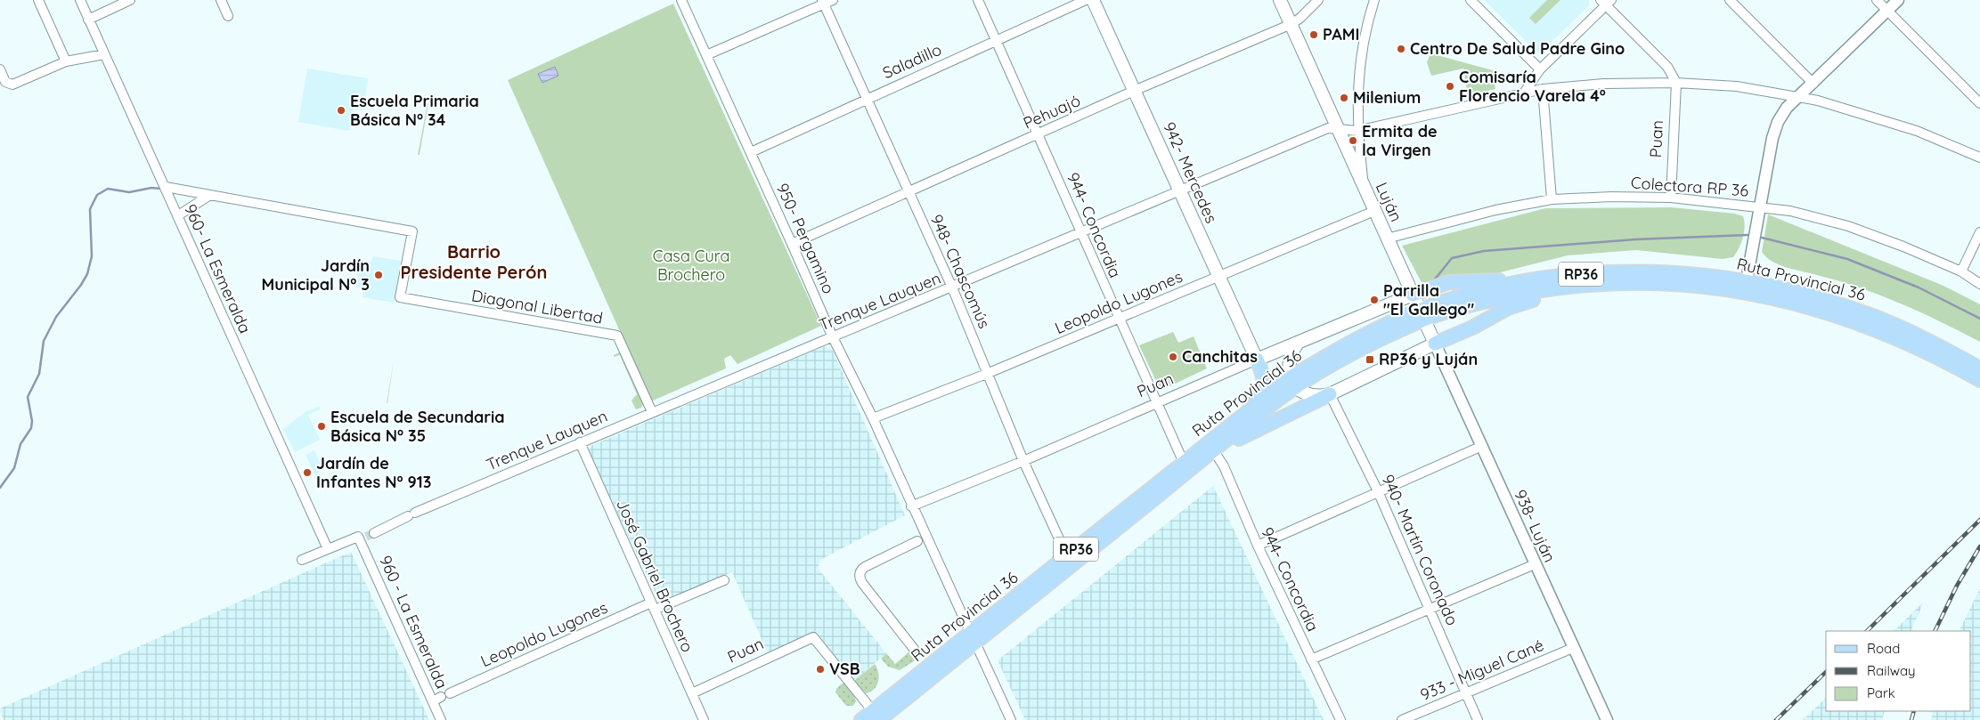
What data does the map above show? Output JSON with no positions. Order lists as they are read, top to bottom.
{
  "streets": {
    "main road": [
      "Puan",
      "942- Mercedes",
      "Luján",
      "RP36",
      "Ruta Provincial 36"
    ],
    "street": [
      "Saladillo",
      "Pehuajó",
      "Colectora RP 36",
      "944- Concordia",
      "950- Pergamino",
      "960- La Esmeralda",
      "948- Chascomús",
      "Trenque Lauquen",
      "Leopoldo Lugones",
      "Diagonal Libertad",
      "938- Luján",
      "940- Martín Coronado",
      "José Gabriel Brochero",
      "960 - La Esmeralda",
      "933 - Miguel Cané"
    ]
  },
  "crossings": [
    ["Saladillo", "944- Concordia"],
    ["Saladillo", "950- Pergamino"],
    ["Saladillo", "948- Chascomús"],
    ["Pehuajó", "942- Mercedes"],
    ["Pehuajó", "Luján"],
    ["Pehuajó", "944- Concordia"],
    ["Pehuajó", "950- Pergamino"],
    ["Pehuajó", "948- Chascomús"],
    ["Puan", "942- Mercedes"],
    ["Puan", "Colectora RP 36"],
    ["Puan", "Luján"],
    ["Puan", "944- Concordia"],
    ["Puan", "950- Pergamino"],
    ["Puan", "948- Chascomús"],
    ["Puan", "Ruta Provincial 36"],
    ["Puan", "Trenque Lauquen"],
    ["Puan", "José Gabriel Brochero"],
    ["942- Mercedes", "Trenque Lauquen"],
    ["942- Mercedes", "Leopoldo Lugones"],
    ["Colectora RP 36", "Luján"],
    ["Luján", "Ruta Provincial 36"],
    ["Luján", "Trenque Lauquen"],
    ["Luján", "Leopoldo Lugones"],
    ["Luján", "938- Luján"],
    ["944- Concordia", "Ruta Provincial 36"],
    ["944- Concordia", "Trenque Lauquen"],
    ["944- Concordia", "Leopoldo Lugones"],
    ["950- Pergamino", "Ruta Provincial 36"],
    ["950- Pergamino", "Trenque Lauquen"],
    ["950- Pergamino", "Leopoldo Lugones"],
    ["960- La Esmeralda", "Trenque Lauquen"],
    ["948- Chascomús", "Ruta Provincial 36"],
    ["948- Chascomús", "Trenque Lauquen"],
    ["948- Chascomús", "Leopoldo Lugones"],
    ["Trenque Lauquen", "Diagonal Libertad"],
    ["Trenque Lauquen", "José Gabriel Brochero"],
    ["Trenque Lauquen", "960 - La Esmeralda"],
    ["Leopoldo Lugones", "José Gabriel Brochero"],
    ["938- Luján", "933 - Miguel Cané"],
    ["940- Martín Coronado", "933 - Miguel Cané"]
  ],
  "districts": ["Barrio Presidente Perón"],
  "parks": ["Casa Cura Brochero"],
  "places": {
    "other": [
      "PAMI",
      "Centro De Salud Padre Gino",
      "Comisaría Florencio Varela 4°",
      "Milenium",
      "Escuela Primaria Básica N° 34",
      "Ermita de la Virgen",
      "Jardín Municipal N° 3",
      "Parrilla \"El Gallego\"",
      "Canchitas",
      "Escuela de Secundaria Básica N° 35",
      "Jardín de Infantes N° 913",
      "VSB"
    ],
    "transit": ["RP36 y Luján"]
  },
  "legend": ["Road", "Railway", "Park"]
}
